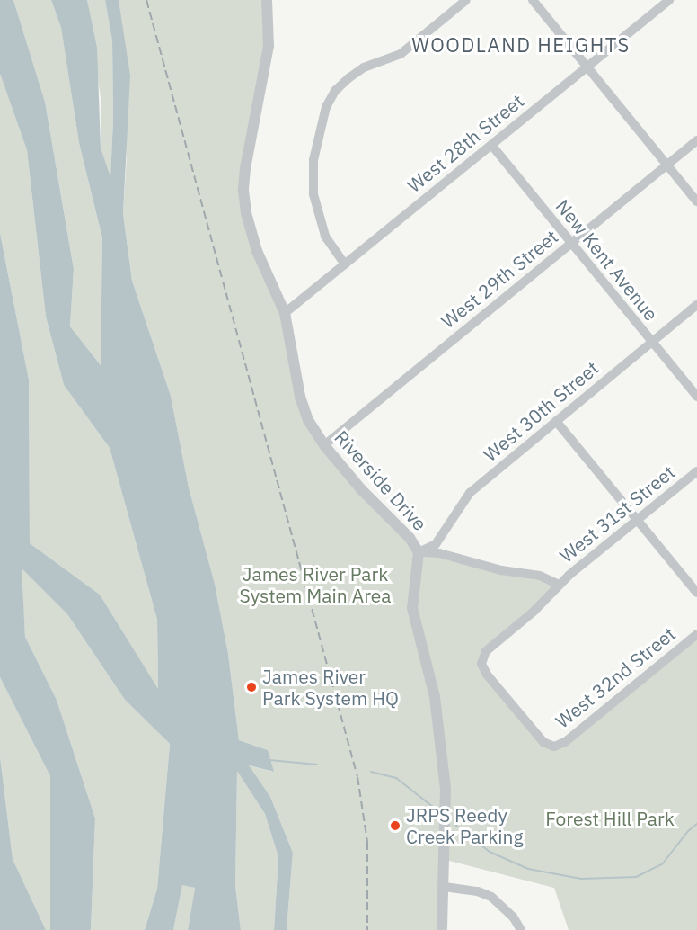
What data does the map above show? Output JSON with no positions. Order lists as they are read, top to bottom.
{
  "streets": {
    "street": [
      "West 28th Street",
      "New Kent Avenue",
      "West 29th Street",
      "West 30th Street",
      "Riverside Drive",
      "West 31st Street",
      "West 32nd Street"
    ]
  },
  "crossings": [
    ["West 28th Street", "New Kent Avenue"],
    ["West 28th Street", "Riverside Drive"],
    ["New Kent Avenue", "West 29th Street"],
    ["New Kent Avenue", "West 30th Street"],
    ["West 29th Street", "Riverside Drive"],
    ["West 30th Street", "Riverside Drive"],
    ["West 31st Street", "West 32nd Street"]
  ],
  "districts": ["WOODLAND HEIGHTS"],
  "parks": ["James River Park System Main Area", "Forest Hill Park"],
  "places": ["James River Park System HQ", "JRPS Reedy Creek Parking"]
}
